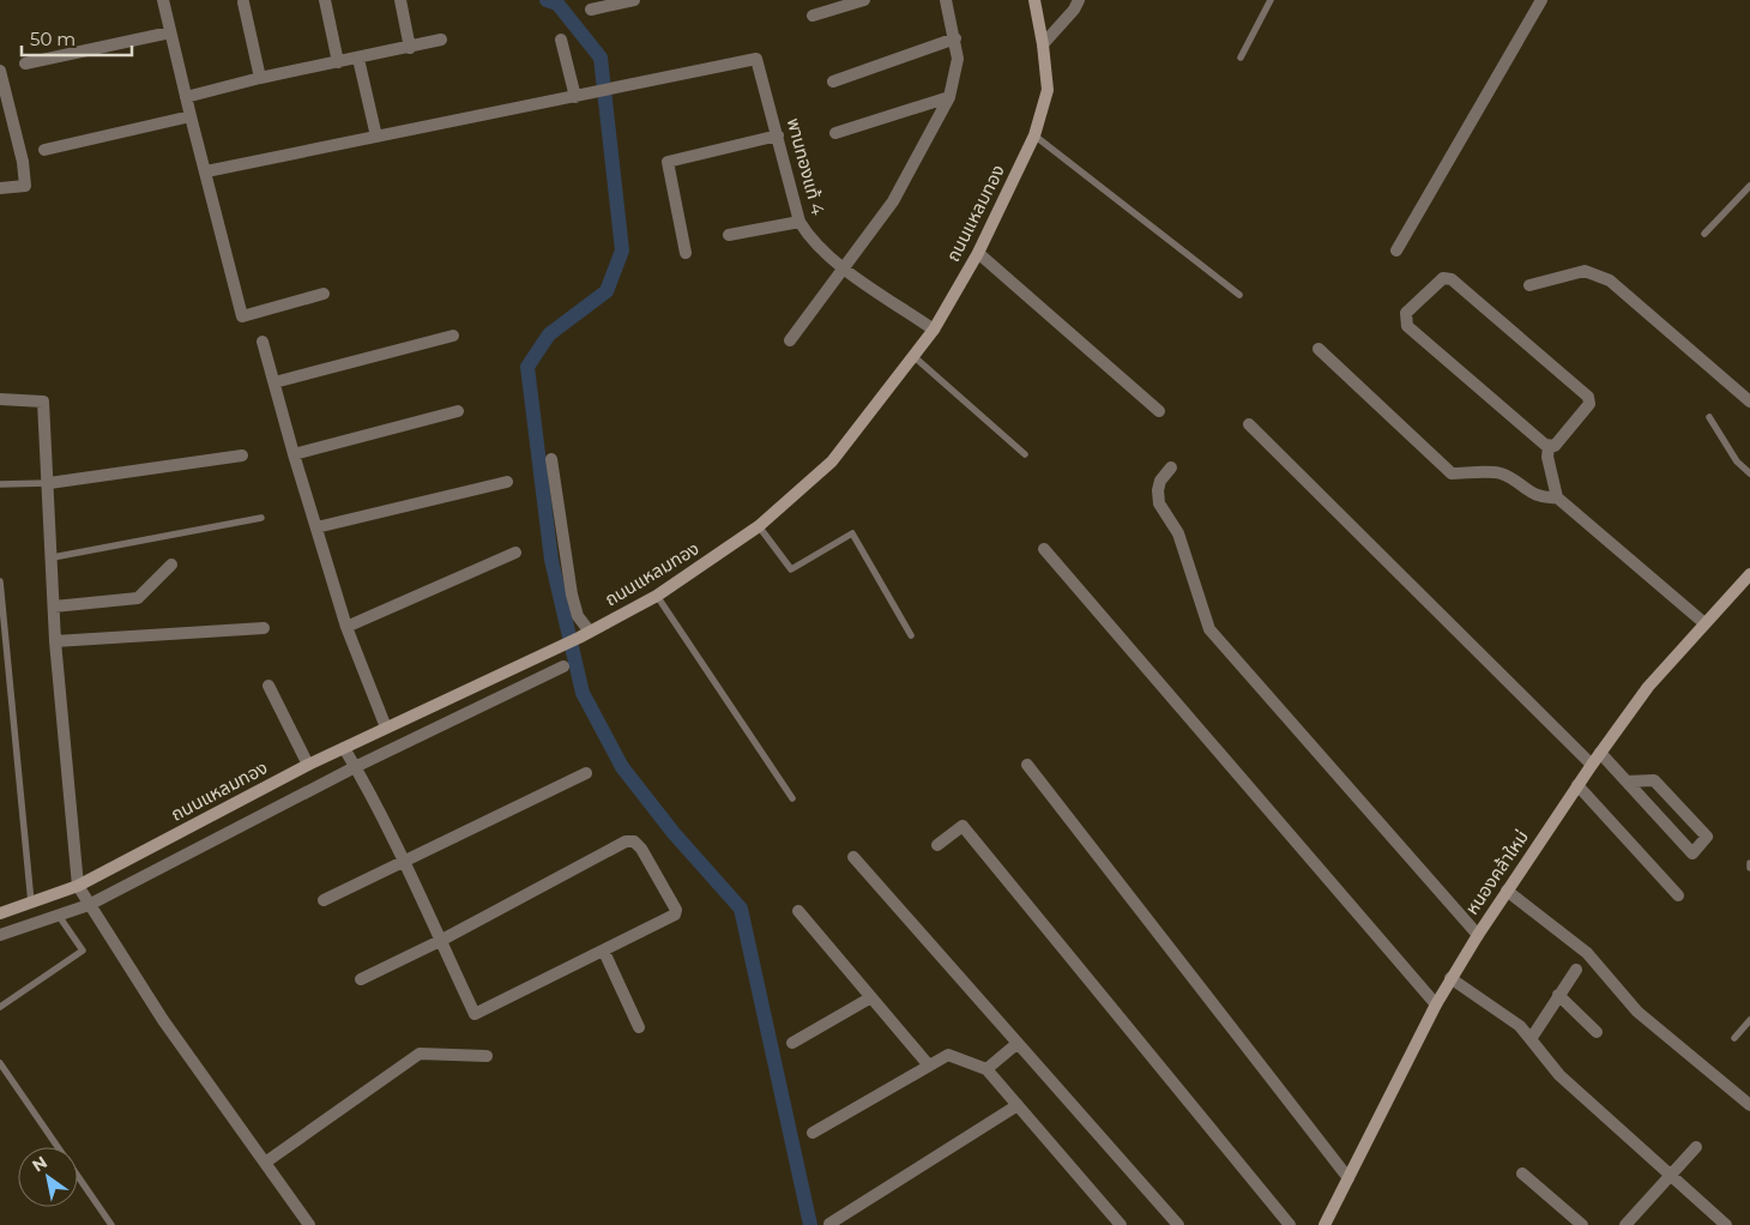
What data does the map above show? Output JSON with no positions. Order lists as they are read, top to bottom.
{
  "streets": {
    "main road": ["ถนนแหลมทอง", "หนองคล้าใหม่"],
    "street": ["พานทองแท้ 4"]
  },
  "crossings": [
    ["พานทองแท้ 4", "ถนนแหลมทอง"]
  ],
  "scale_bar": "50 m",
  "north": "top left"
}
